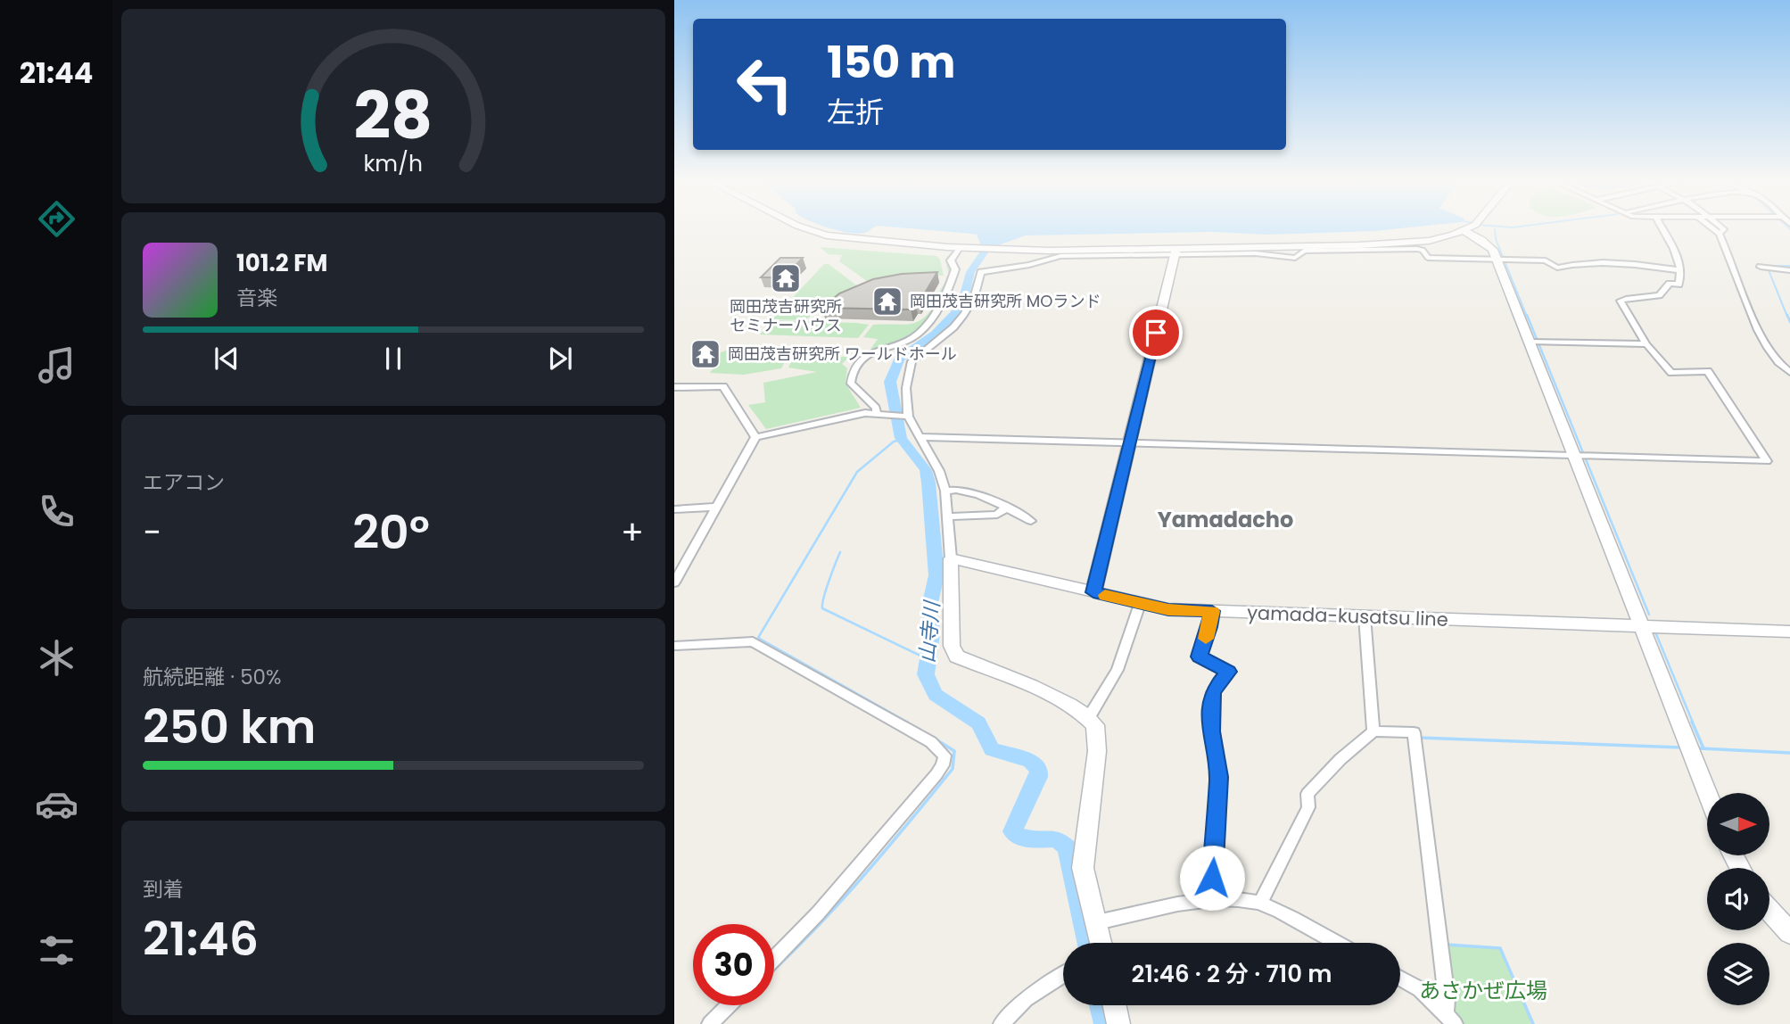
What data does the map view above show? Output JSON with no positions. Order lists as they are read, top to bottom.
{
  "streets": {
    "main road": ["yamada-kusatsu line"]
  },
  "districts": ["Yamadacho"],
  "water": ["山寺川"],
  "parks": ["あさかぜ広場"],
  "places": {
    "temple": ["岡田茂吉研究所 セミナーハウス", "岡田茂吉研究所 MOランド", "岡田茂吉研究所 ワールドホール"]
  },
  "north": "right",
  "page": {
    "tabs": "21:44",
    "turn": ["150 m", "左折"],
    "song": ["101.2 FM", "音楽"],
    "tile": [
      "エアコン",
      ["航続距離 · 50%", "250 km"],
      ["到着", "21:46"]
    ],
    "heat": ["−", "20°", "+"],
    "limit": "30",
    "trip": "21:46 · 2 分 · 710 m",
    "gauge": ["28", "km/h"]
  }
}
